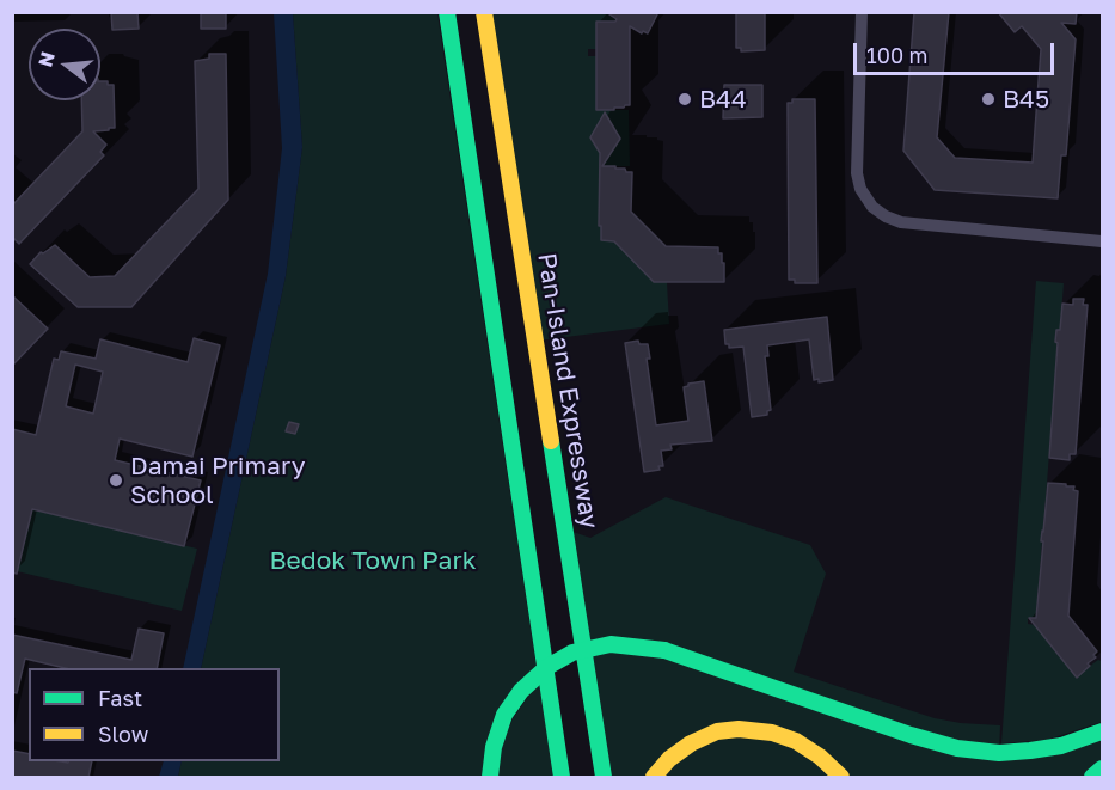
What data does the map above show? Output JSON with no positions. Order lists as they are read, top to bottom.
{
  "streets": {
    "main road": ["Pan-Island Expressway"]
  },
  "parks": ["Bedok Town Park"],
  "places": ["B44", "B45", "Damai Primary School"],
  "legend": ["Fast", "Slow"],
  "scale_bar": "100 m",
  "north": "left"
}
